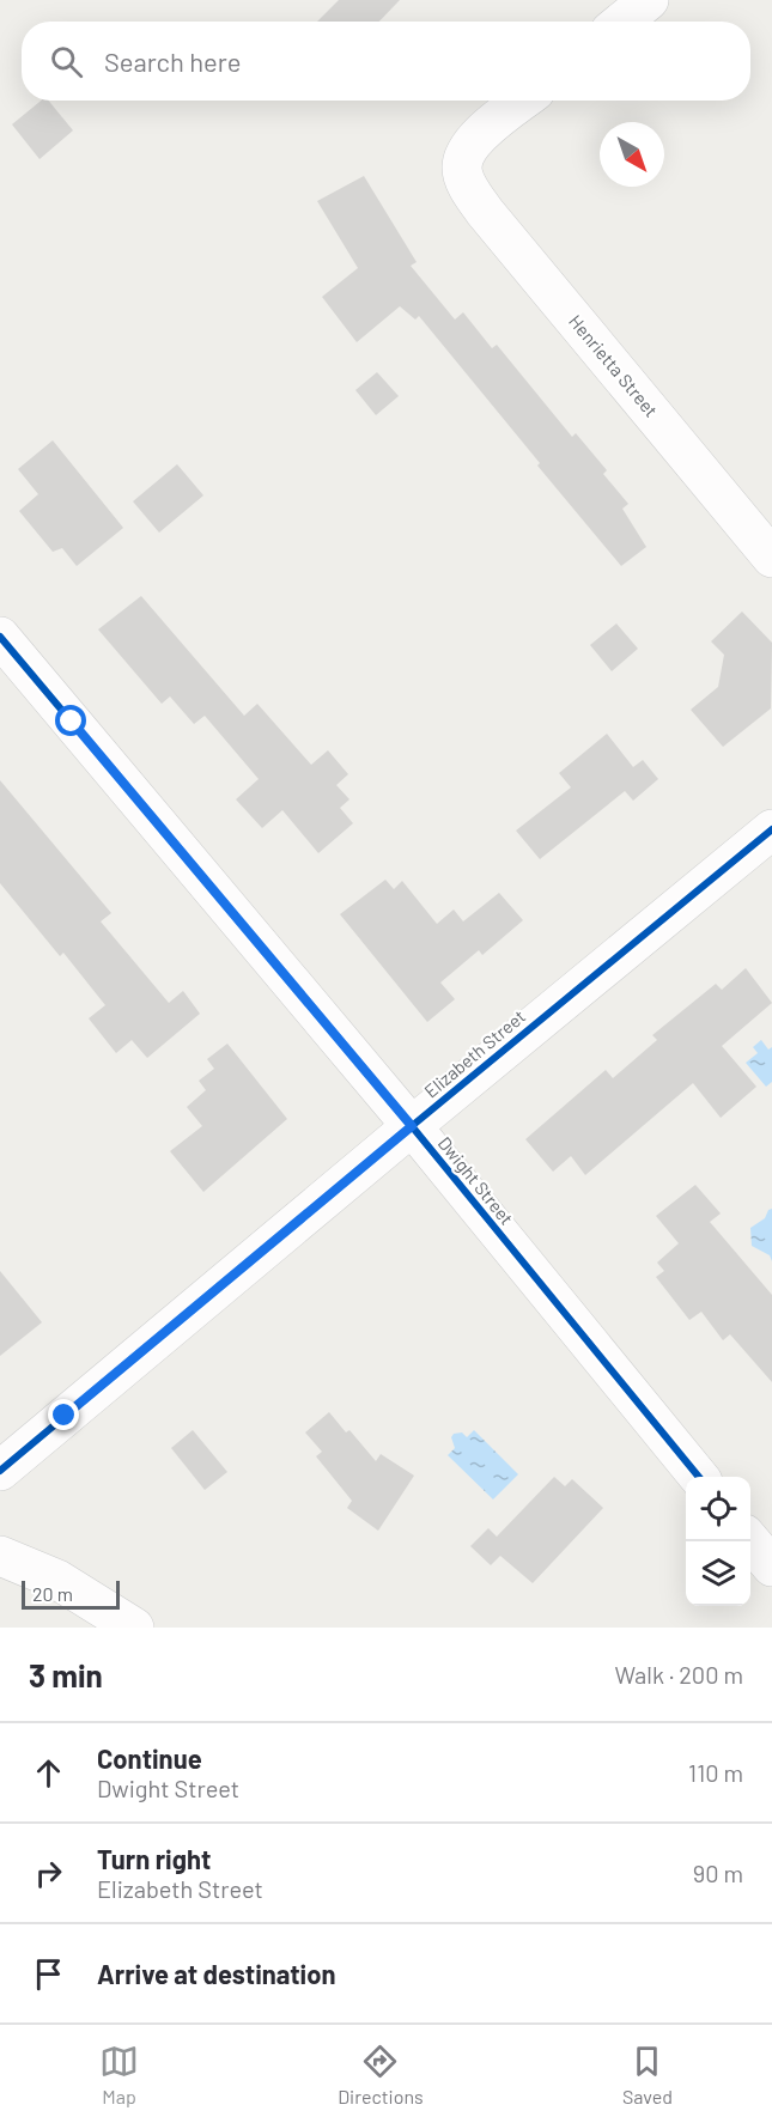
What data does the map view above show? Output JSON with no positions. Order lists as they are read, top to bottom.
{
  "streets": {
    "street": ["Henrietta Street", "Elizabeth Street", "Dwight Street"]
  },
  "crossings": [
    ["Elizabeth Street", "Dwight Street"]
  ],
  "scale_bar": "20 m",
  "north": "bottom right",
  "page": {
    "search": "Search here",
    "scale": "20 m",
    "heading": ["3 min", "Walk · 200 m"],
    "list": [
      ["Continue", "Dwight Street", "110 m"],
      ["Turn right", "Elizabeth Street", "90 m"],
      "Arrive at destination"
    ],
    "nav": ["Map", "Directions", "Saved"]
  }
}
